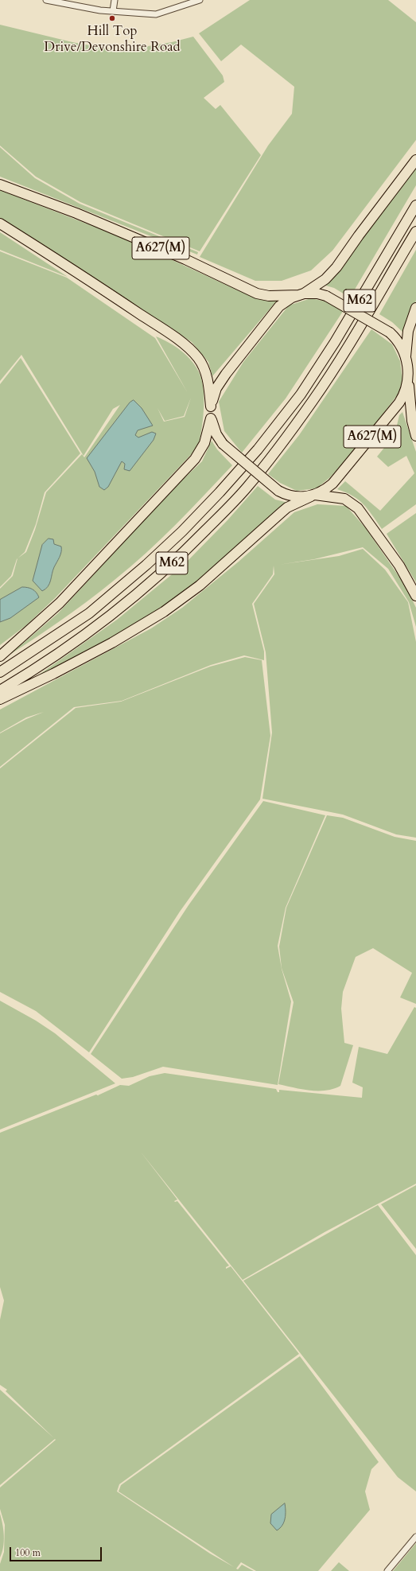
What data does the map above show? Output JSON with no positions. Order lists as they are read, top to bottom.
{
  "streets": {
    "highway": ["A627(M)", "M62"]
  },
  "crossings": [
    ["A627(M)", "M62"]
  ],
  "places": ["Hill Top Drive/Devonshire Road"],
  "scale_bar": "100 m"
}
